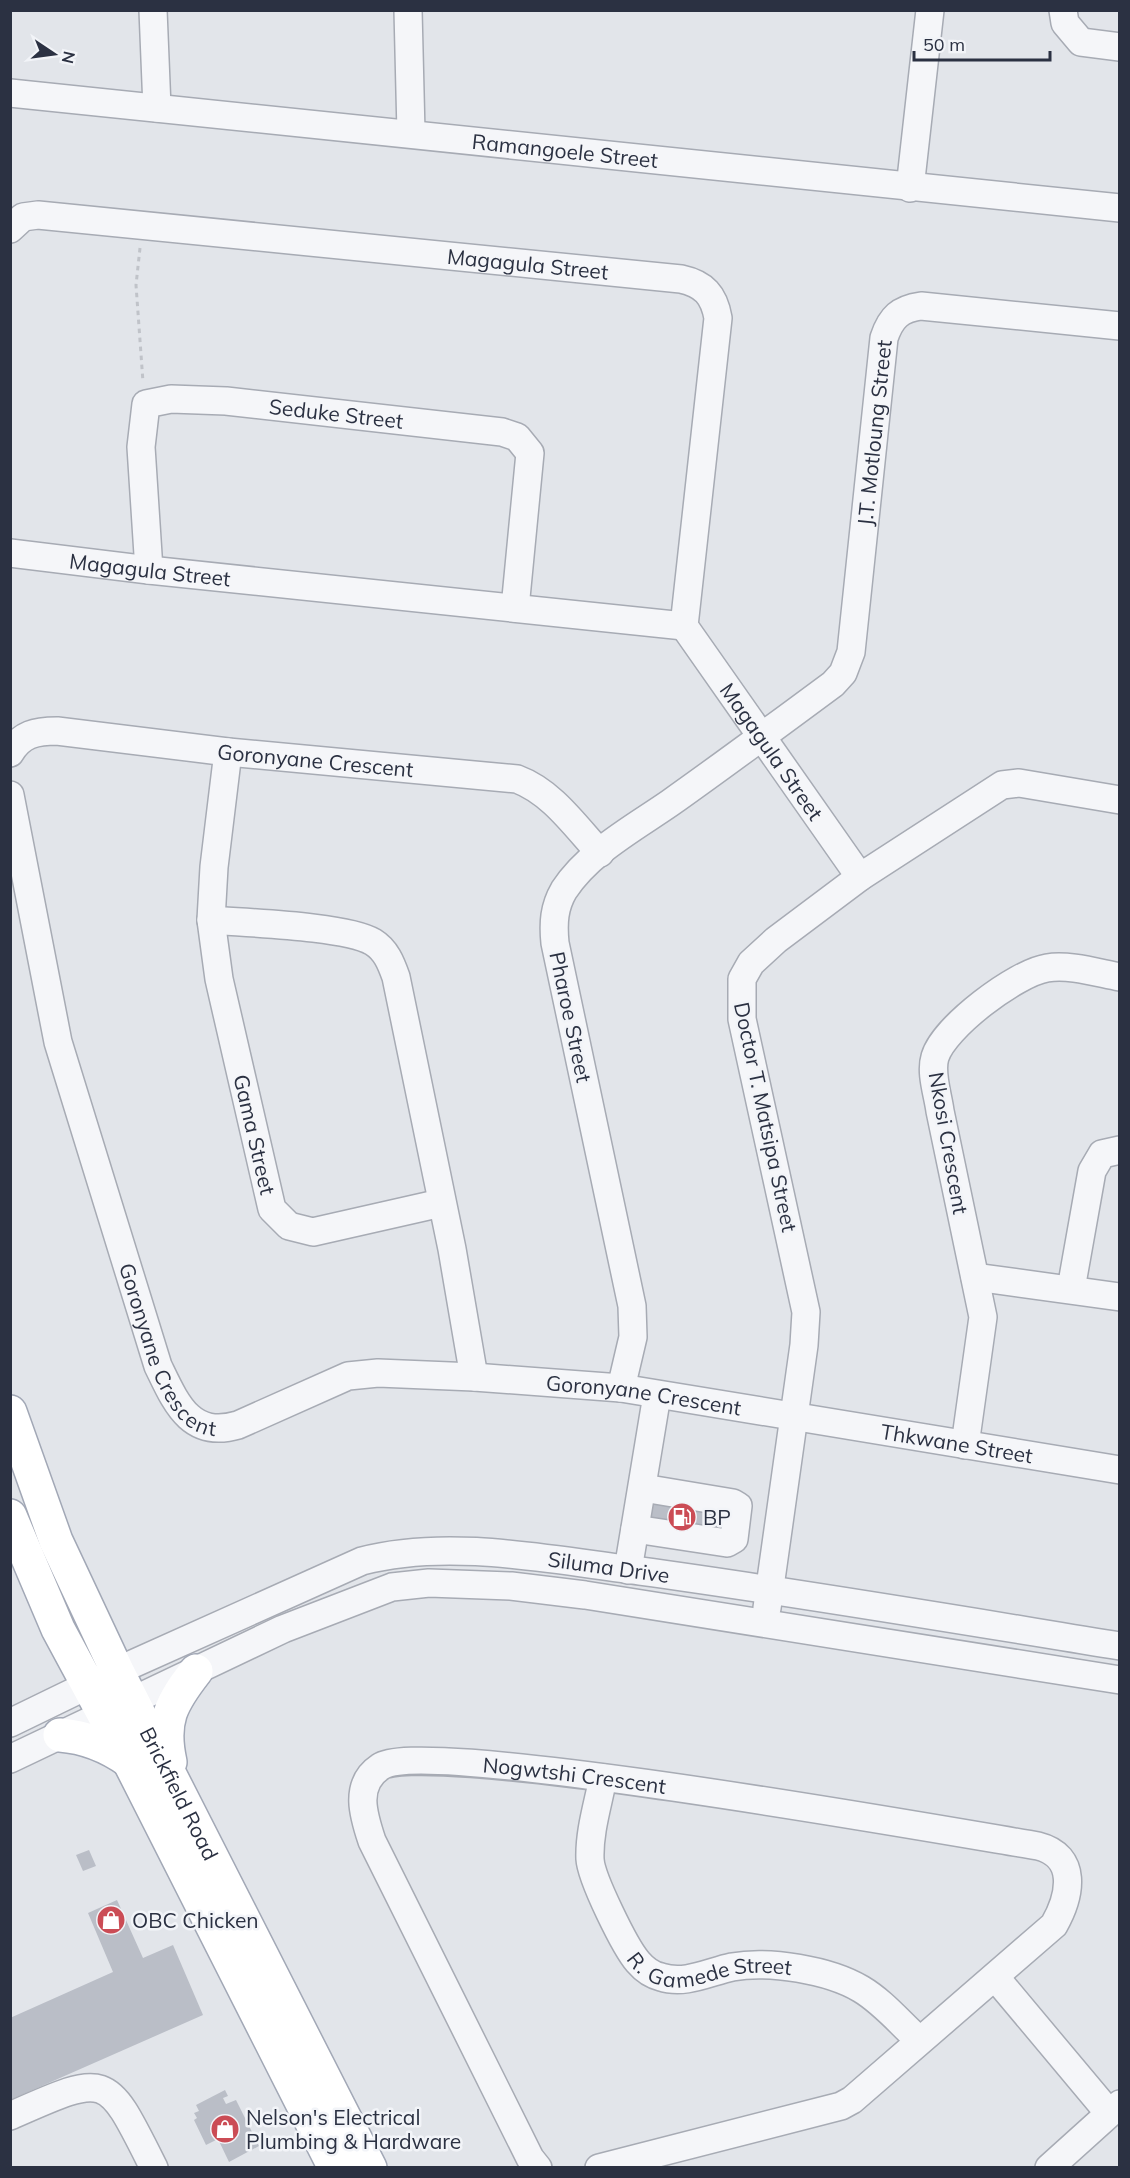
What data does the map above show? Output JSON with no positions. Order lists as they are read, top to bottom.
{
  "streets": {
    "main road": ["Brickfield Road"],
    "street": [
      "Ramangoele Street",
      "Magagula Street",
      "Seduke Street",
      "J.T. Motloung Street",
      "Goronyane Crescent",
      "Pharoe Street",
      "Doctor T. Matsipa Street",
      "Gama Street",
      "Nkosi Crescent",
      "Thkwane Street",
      "Siluma Drive",
      "Nogwtshi Crescent",
      "R. Gamede Street"
    ]
  },
  "crossings": [
    ["Magagula Street", "Seduke Street"],
    ["Magagula Street", "J.T. Motloung Street"],
    ["Magagula Street", "Pharoe Street"],
    ["Magagula Street", "Doctor T. Matsipa Street"],
    ["J.T. Motloung Street", "Pharoe Street"],
    ["Goronyane Crescent", "Pharoe Street"],
    ["Goronyane Crescent", "Doctor T. Matsipa Street"],
    ["Goronyane Crescent", "Gama Street"],
    ["Goronyane Crescent", "Thkwane Street"],
    ["Doctor T. Matsipa Street", "Thkwane Street"],
    ["Doctor T. Matsipa Street", "Siluma Drive"],
    ["Nkosi Crescent", "Thkwane Street"],
    ["Siluma Drive", "Brickfield Road"],
    ["Nogwtshi Crescent", "R. Gamede Street"]
  ],
  "places": {
    "fuel station": ["BP"],
    "shop": ["OBC Chicken", "Nelson's Electrical Plumbing & Hardware"]
  },
  "scale_bar": "50 m",
  "north": "right"
}
